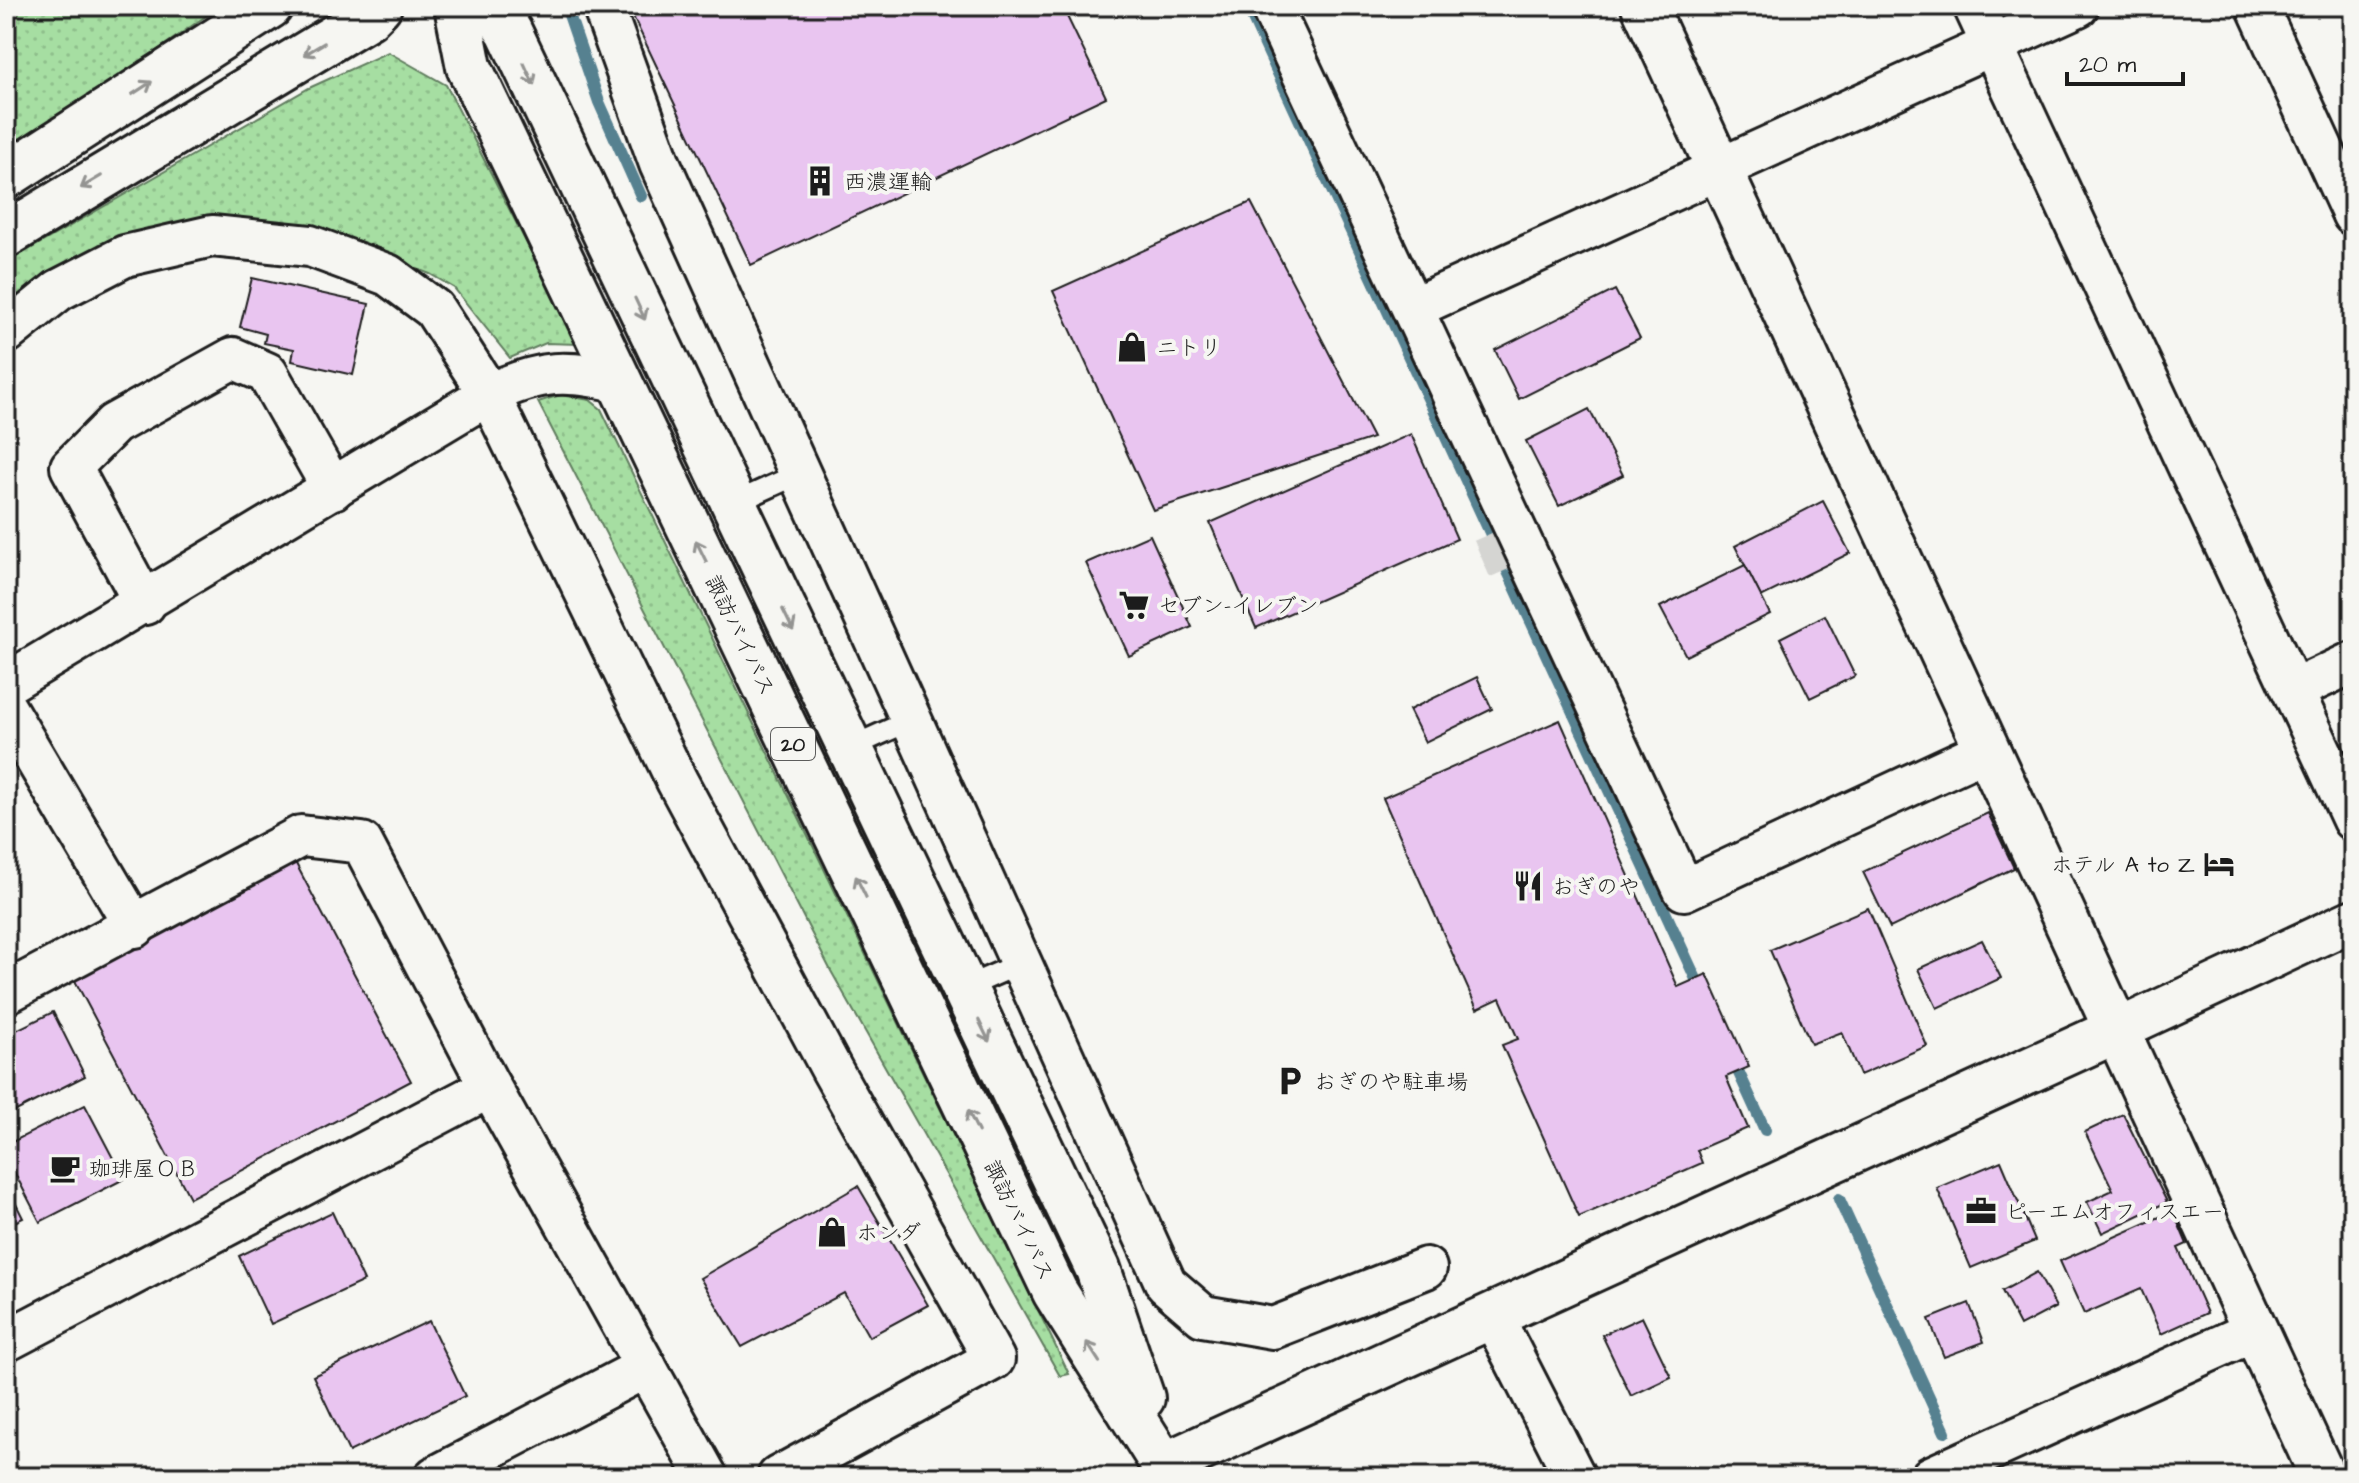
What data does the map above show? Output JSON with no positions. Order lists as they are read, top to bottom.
{
  "streets": {
    "main road": ["諏訪バイパス", "20"]
  },
  "crossings": [
    ["諏訪バイパス", "20"]
  ],
  "places": {
    "building": ["西濃運輸"],
    "shop": ["ニトリ", "ホンダ"],
    "supermarket": ["セブン-イレブン"],
    "hotel": ["ホテル A to Z"],
    "restaurant": ["おぎのや"],
    "parking": ["おぎのや駐車場"],
    "cafe": ["珈琲屋ＯＢ"],
    "office": ["ピーエムオフィスエー"]
  },
  "scale_bar": "20 m"
}
